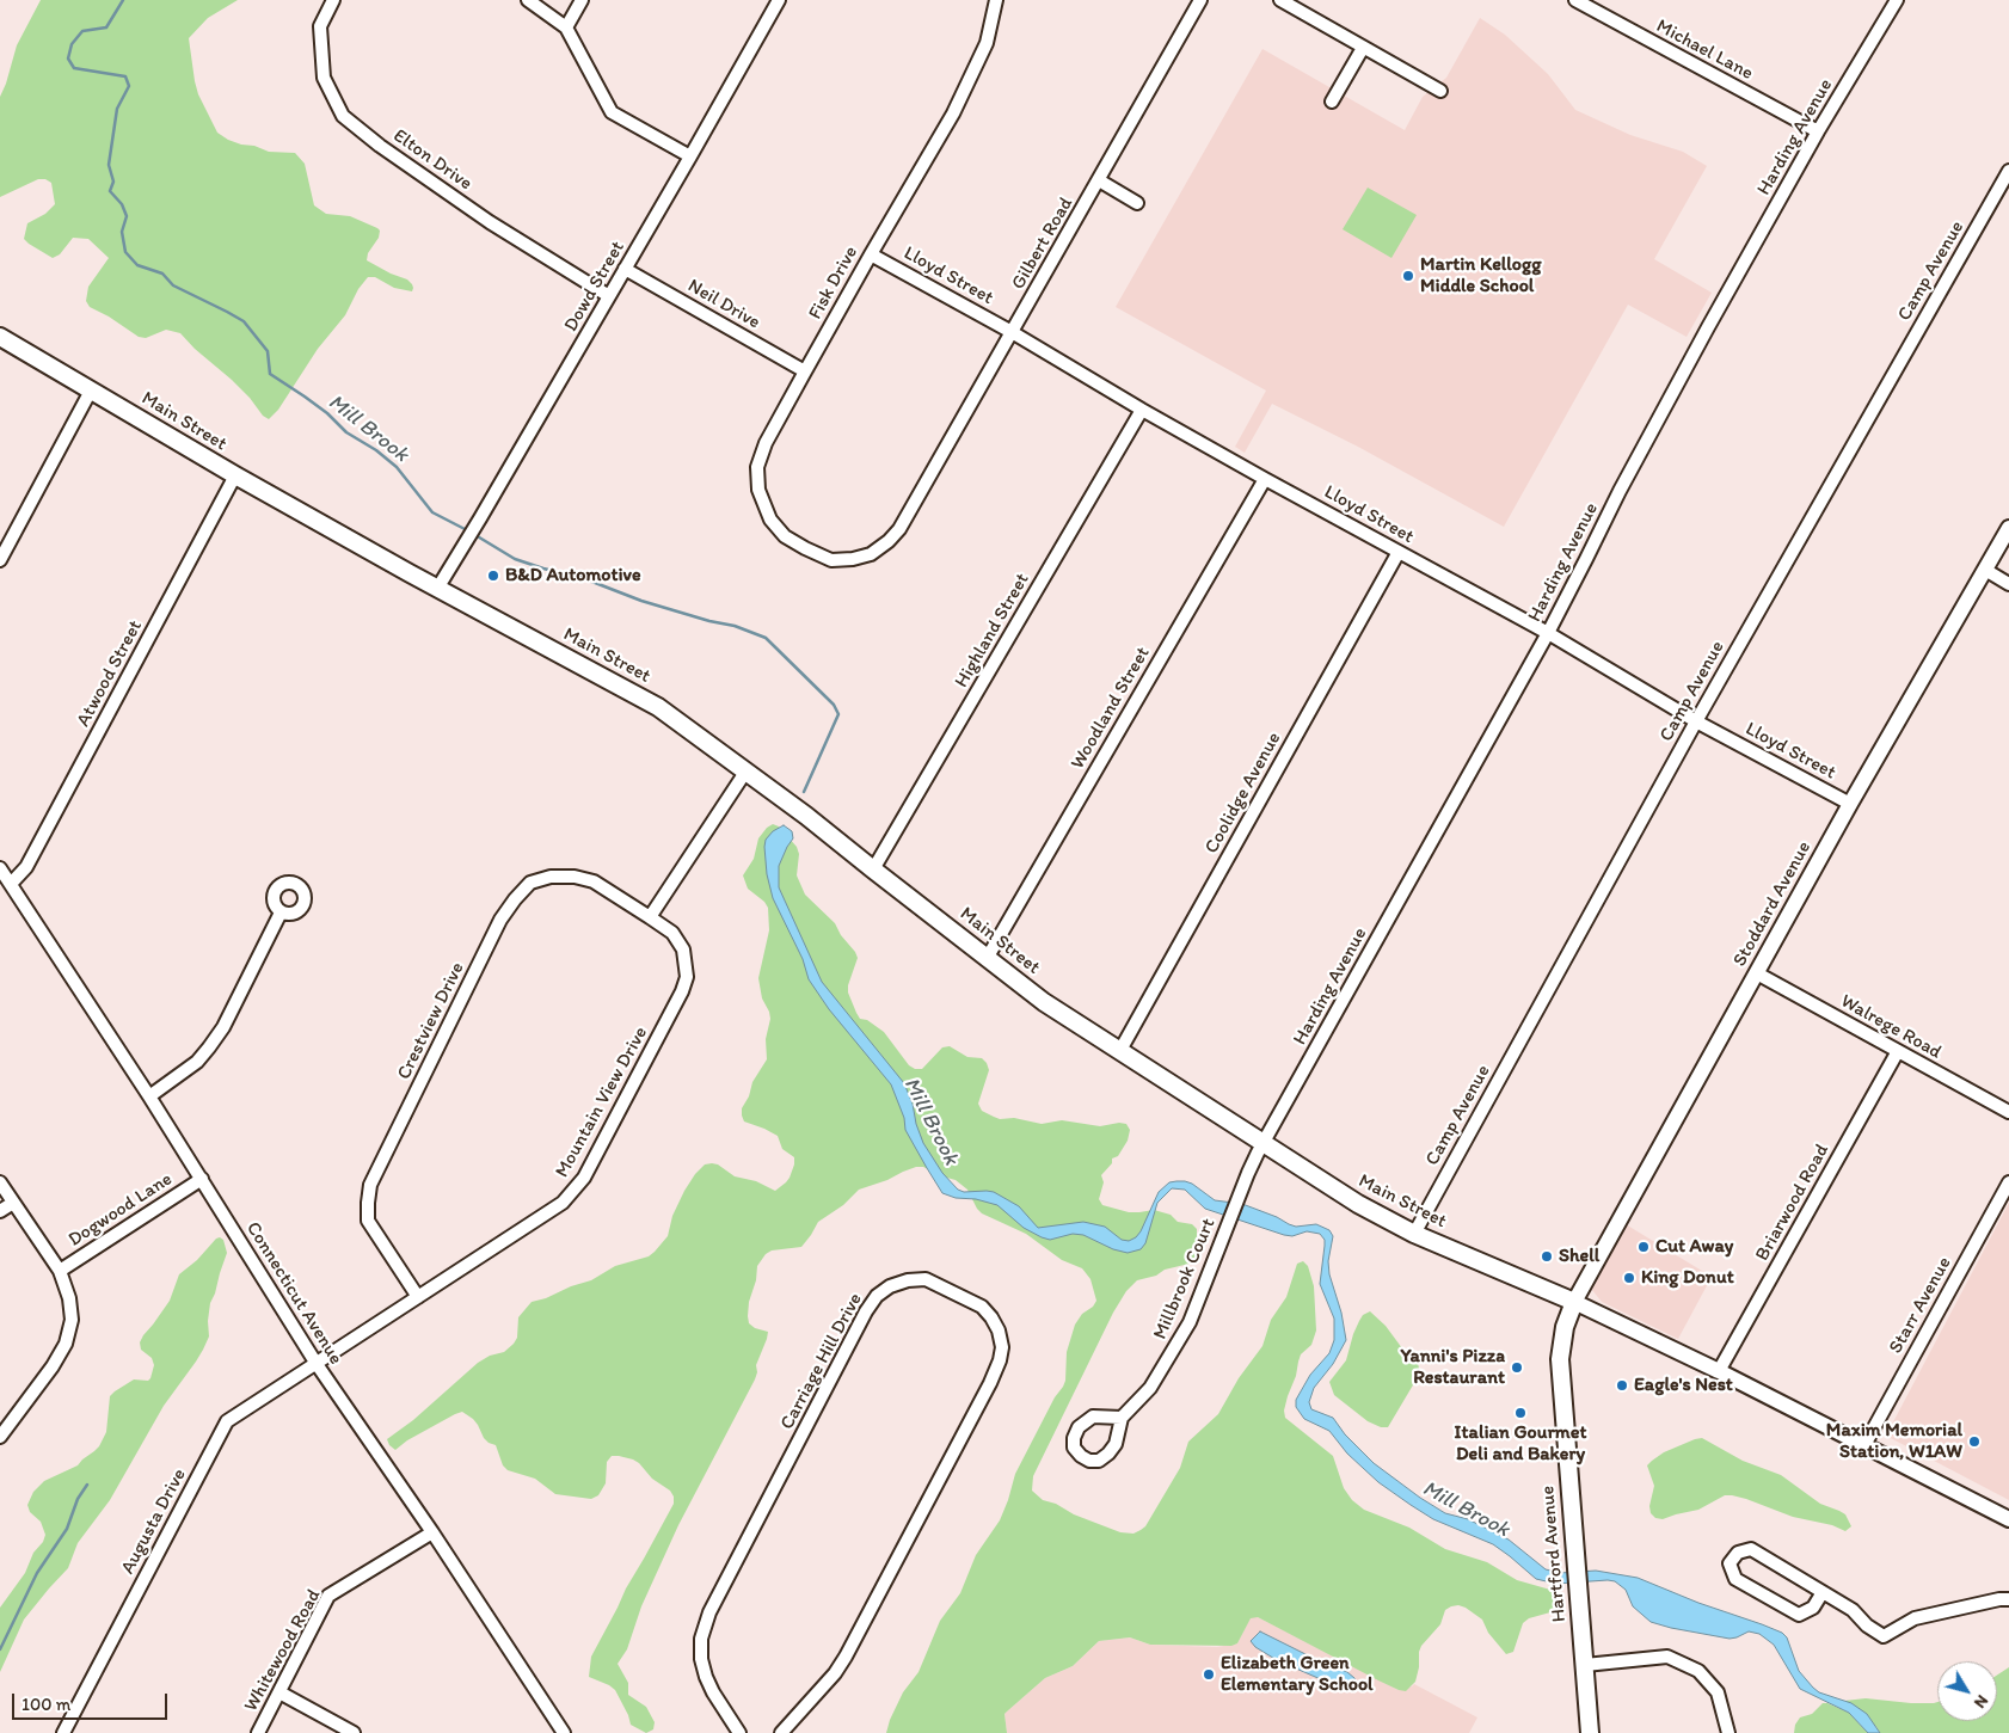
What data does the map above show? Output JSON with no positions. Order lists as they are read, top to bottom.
{
  "streets": {
    "main road": ["Main Street", "Hartford Avenue"],
    "street": [
      "Michael Lane",
      "Harding Avenue",
      "Elton Drive",
      "Gilbert Road",
      "Camp Avenue",
      "Lloyd Street",
      "Fisk Drive",
      "Dowd Street",
      "Neil Drive",
      "Highland Street",
      "Atwood Street",
      "Woodland Street",
      "Coolidge Avenue",
      "Stoddard Avenue",
      "Crestview Drive",
      "Walrege Road",
      "Mountain View Drive",
      "Briarwood Road",
      "Dogwood Lane",
      "Millbrook Court",
      "Connecticut Avenue",
      "Starr Avenue",
      "Carriage Hill Drive",
      "Augusta Drive",
      "Whitewood Road"
    ]
  },
  "crossings": [
    ["Michael Lane", "Harding Avenue"],
    ["Harding Avenue", "Lloyd Street"],
    ["Harding Avenue", "Main Street"],
    ["Harding Avenue", "Millbrook Court"],
    ["Elton Drive", "Dowd Street"],
    ["Gilbert Road", "Lloyd Street"],
    ["Gilbert Road", "Fisk Drive"],
    ["Camp Avenue", "Lloyd Street"],
    ["Camp Avenue", "Main Street"],
    ["Lloyd Street", "Fisk Drive"],
    ["Lloyd Street", "Highland Street"],
    ["Lloyd Street", "Woodland Street"],
    ["Lloyd Street", "Coolidge Avenue"],
    ["Lloyd Street", "Stoddard Avenue"],
    ["Fisk Drive", "Neil Drive"],
    ["Dowd Street", "Neil Drive"],
    ["Dowd Street", "Main Street"],
    ["Main Street", "Highland Street"],
    ["Main Street", "Atwood Street"],
    ["Main Street", "Woodland Street"],
    ["Main Street", "Coolidge Avenue"],
    ["Main Street", "Stoddard Avenue"],
    ["Main Street", "Briarwood Road"],
    ["Main Street", "Millbrook Court"],
    ["Main Street", "Starr Avenue"],
    ["Main Street", "Hartford Avenue"],
    ["Atwood Street", "Connecticut Avenue"],
    ["Stoddard Avenue", "Walrege Road"],
    ["Stoddard Avenue", "Hartford Avenue"],
    ["Crestview Drive", "Mountain View Drive"],
    ["Walrege Road", "Briarwood Road"],
    ["Mountain View Drive", "Connecticut Avenue"],
    ["Mountain View Drive", "Augusta Drive"],
    ["Dogwood Lane", "Connecticut Avenue"],
    ["Connecticut Avenue", "Augusta Drive"],
    ["Connecticut Avenue", "Whitewood Road"]
  ],
  "water": ["Mill Brook"],
  "places": [
    "Martin Kellogg Middle School",
    "B&D Automotive",
    "Cut Away",
    "Shell",
    "King Donut",
    "Yanni's Pizza Restaurant",
    "Eagle's Nest",
    "Italian Gourmet Deli and Bakery",
    "Maxim Memorial Station, W1AW",
    "Elizabeth Green Elementary School"
  ],
  "scale_bar": "100 m",
  "north": "bottom right"
}
